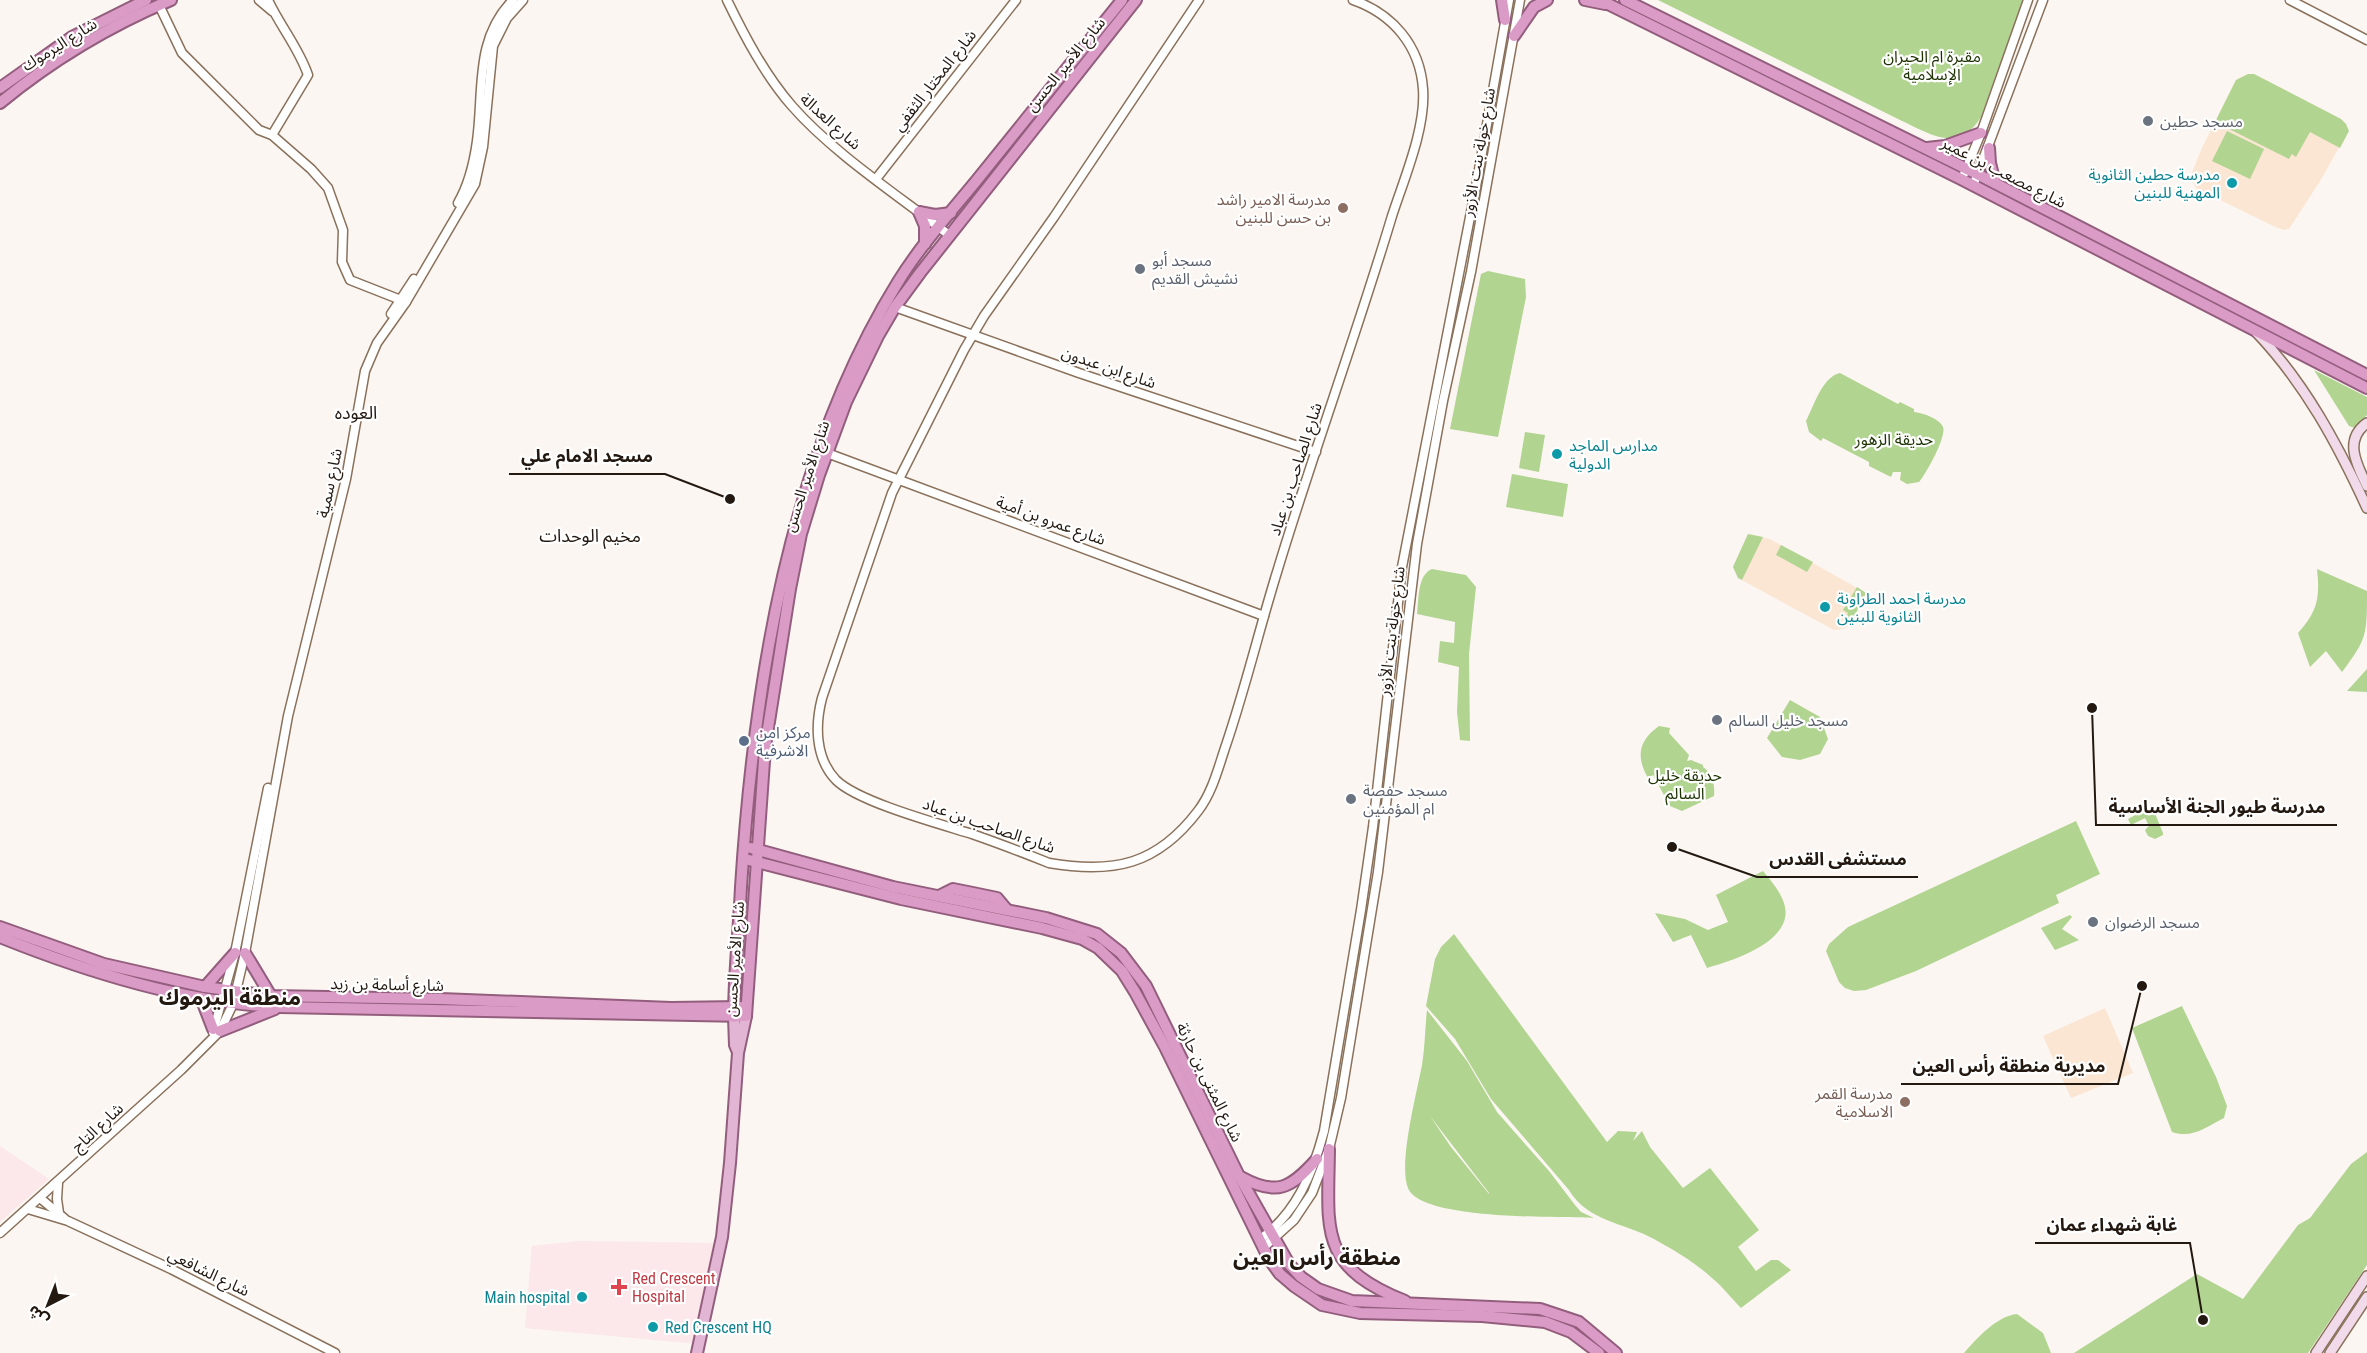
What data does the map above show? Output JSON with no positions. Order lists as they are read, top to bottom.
{
  "streets": {
    "highway": [
      "شارع اليرموك",
      "شارع الأمير الحسن",
      "شارع مصعب بن عمير",
      "شارع أسامة بن زيد",
      "شارع المثنى بن حارثة"
    ],
    "street": [
      "شارع المختار الثقفي",
      "شارع العدالة",
      "شارع خولة بنت الأزور",
      "شارع ابن عبدون",
      "شارع الصاحب بن عباد",
      "شارع سمية",
      "شارع عمرو بن أمية",
      "شارع التاج",
      "شارع الشافعي"
    ]
  },
  "crossings": [
    ["شارع الأمير الحسن", "شارع العدالة"],
    ["شارع الأمير الحسن", "شارع ابن عبدون"],
    ["شارع الأمير الحسن", "شارع عمرو بن أمية"],
    ["شارع الأمير الحسن", "شارع أسامة بن زيد"],
    ["شارع الأمير الحسن", "شارع المثنى بن حارثة"],
    ["شارع المختار الثقفي", "شارع العدالة"],
    ["شارع خولة بنت الأزور", "شارع المثنى بن حارثة"],
    ["شارع ابن عبدون", "شارع الصاحب بن عباد"],
    ["شارع الصاحب بن عباد", "شارع عمرو بن أمية"],
    ["شارع سمية", "شارع أسامة بن زيد"],
    ["شارع سمية", "شارع التاج"],
    ["شارع أسامة بن زيد", "شارع التاج"],
    ["شارع التاج", "شارع الشافعي"]
  ],
  "districts": [
    "العوده",
    "مخيم الوحدات",
    "منطقة اليرموك",
    "منطقة رأس العين"
  ],
  "parks": ["مقبرة ام الحيران الإسلامية", "حديقة الزهور", "حديقة خليل السالم"],
  "places": {
    "other": [
      "مسجد حطين",
      "مدرسة حطين الثانوية المهنية للبنين",
      "مدرسة الامير راشد بن حسن للبنين",
      "مسجد أبو نشيش القديم",
      "مدارس الماجد الدولية",
      "مسجد الامام علي",
      "مدرسة احمد الطراونة الثانوية للبنين",
      "مدرسة طيور الجنة الأساسية",
      "مسجد خليل السالم",
      "مركز امن الاشرفية",
      "مسجد حفصة ام المؤمنين",
      "مستشفى القدس",
      "مسجد الرضوان",
      "مديرية منطقة رأس العين",
      "مدرسة القمر الاسلامية",
      "Main hospital",
      "غابة شهداء عمان",
      "Red Crescent HQ"
    ],
    "health": ["Red Crescent Hospital"]
  },
  "north": "bottom left"
}
